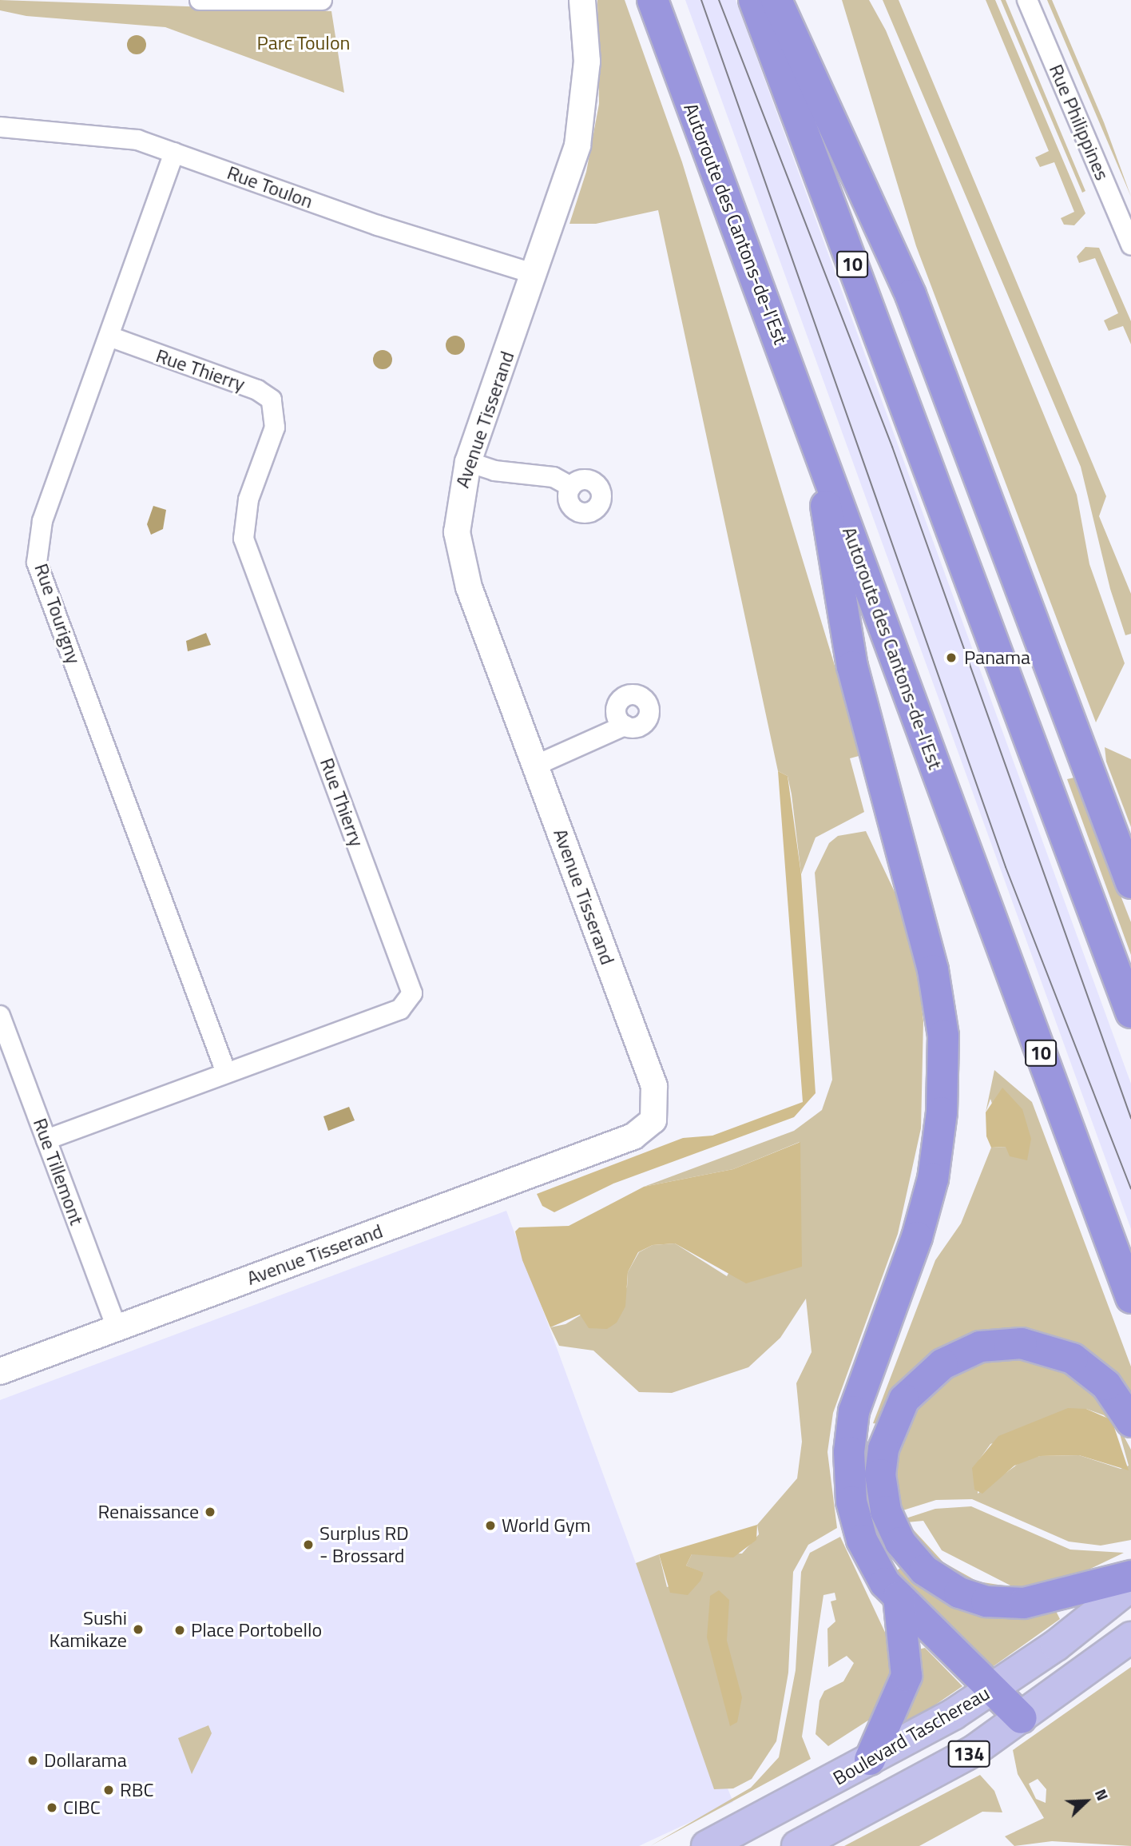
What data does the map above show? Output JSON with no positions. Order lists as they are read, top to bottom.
{
  "streets": {
    "highway": ["Autoroute des Cantons-de-l'Est", "10"],
    "main road": ["Boulevard Taschereau", "134"],
    "street": [
      "Rue Philippines",
      "Rue Toulon",
      "Rue Thierry",
      "Avenue Tisserand",
      "Rue Tourigny",
      "Rue Tillemont"
    ]
  },
  "crossings": [
    ["Rue Toulon", "Avenue Tisserand"],
    ["Rue Toulon", "Rue Tourigny"],
    ["Rue Thierry", "Rue Tourigny"],
    ["Rue Thierry", "Rue Tillemont"],
    ["Avenue Tisserand", "Rue Tillemont"]
  ],
  "parks": ["Parc Toulon"],
  "places": [
    "Panama",
    "Renaissance",
    "World Gym",
    "Surplus RD - Brossard",
    "Sushi Kamikaze",
    "Place Portobello",
    "Dollarama",
    "RBC",
    "CIBC"
  ],
  "north": "top right"
}
